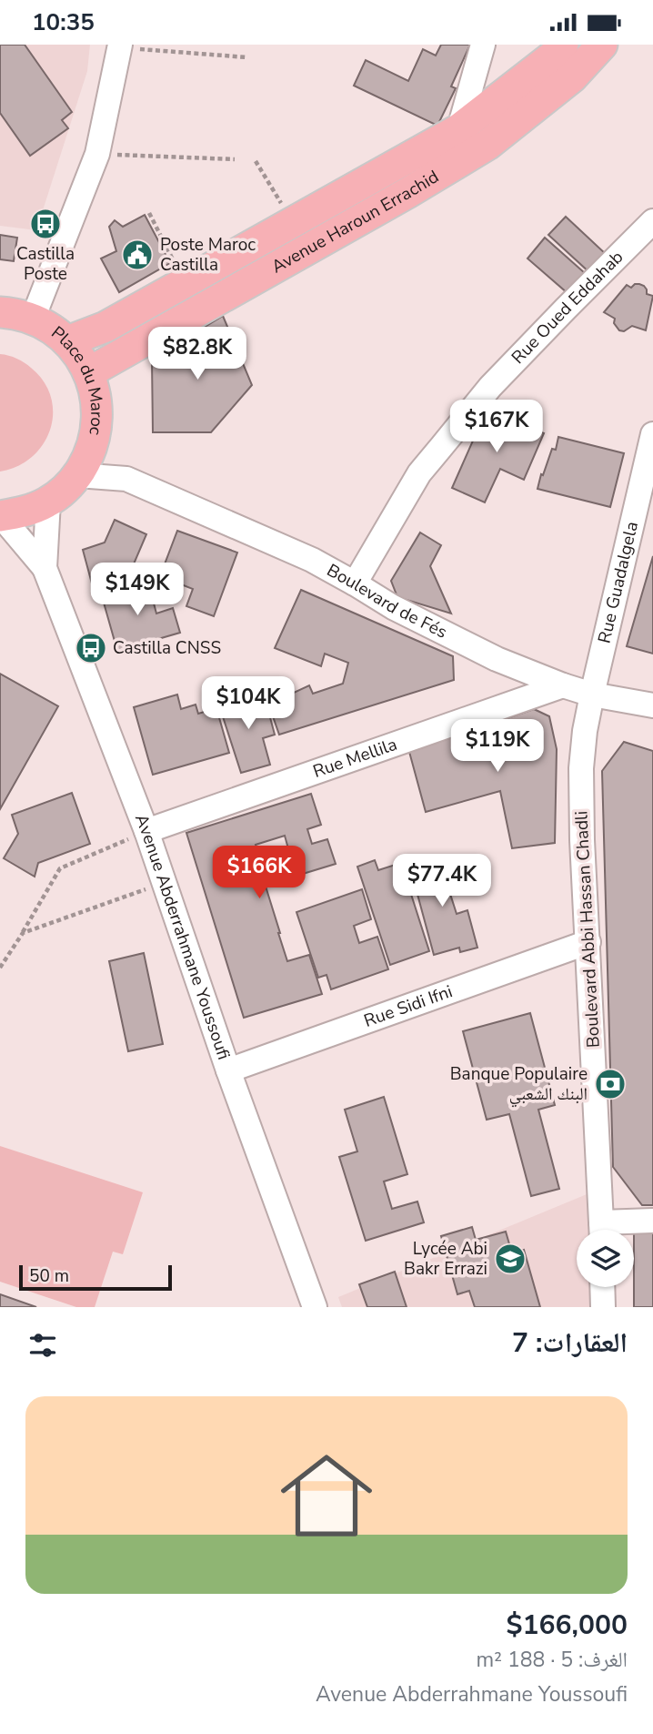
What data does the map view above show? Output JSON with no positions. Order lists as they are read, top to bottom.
{
  "streets": {
    "main road": ["Avenue Haroun Errachid", "Place du Maroc"],
    "street": [
      "Rue Oued Eddahab",
      "Rue Guadalgela",
      "Boulevard de Fés",
      "Rue Mellila",
      "Boulevard Abbi Hassan Chadli",
      "Avenue Abderrahmane Youssoufi",
      "Rue Sidi Ifni"
    ]
  },
  "crossings": [
    ["Avenue Haroun Errachid", "Place du Maroc"],
    ["Rue Oued Eddahab", "Boulevard de Fés"],
    ["Place du Maroc", "Boulevard de Fés"],
    ["Place du Maroc", "Avenue Abderrahmane Youssoufi"],
    ["Rue Guadalgela", "Boulevard de Fés"],
    ["Rue Guadalgela", "Boulevard Abbi Hassan Chadli"],
    ["Boulevard de Fés", "Rue Mellila"],
    ["Boulevard de Fés", "Boulevard Abbi Hassan Chadli"],
    ["Rue Mellila", "Avenue Abderrahmane Youssoufi"],
    ["Boulevard Abbi Hassan Chadli", "Rue Sidi Ifni"],
    ["Avenue Abderrahmane Youssoufi", "Rue Sidi Ifni"]
  ],
  "places": {
    "bus stop": ["Castilla Poste", "Castilla CNSS"],
    "public building": ["Poste Maroc Castilla"],
    "bank": ["Banque Populaire البنك الشعبي"],
    "school or university": ["Lycée Abi Bakr Errazi"]
  },
  "scale_bar": "50 m",
  "page": {
    "status": "10:35",
    "price": [
      "$82.8K",
      "$167K",
      "$149K",
      "$104K",
      "$119K",
      "$166K",
      "$77.4K"
    ],
    "scale": "50 m",
    "heading": "العقارات: 7",
    "list": [
      {
        "name": "$166,000",
        "note": "الغرف: 5 · 188 m² · Avenue Abderrahmane Youssoufi"
      }
    ]
  }
}
